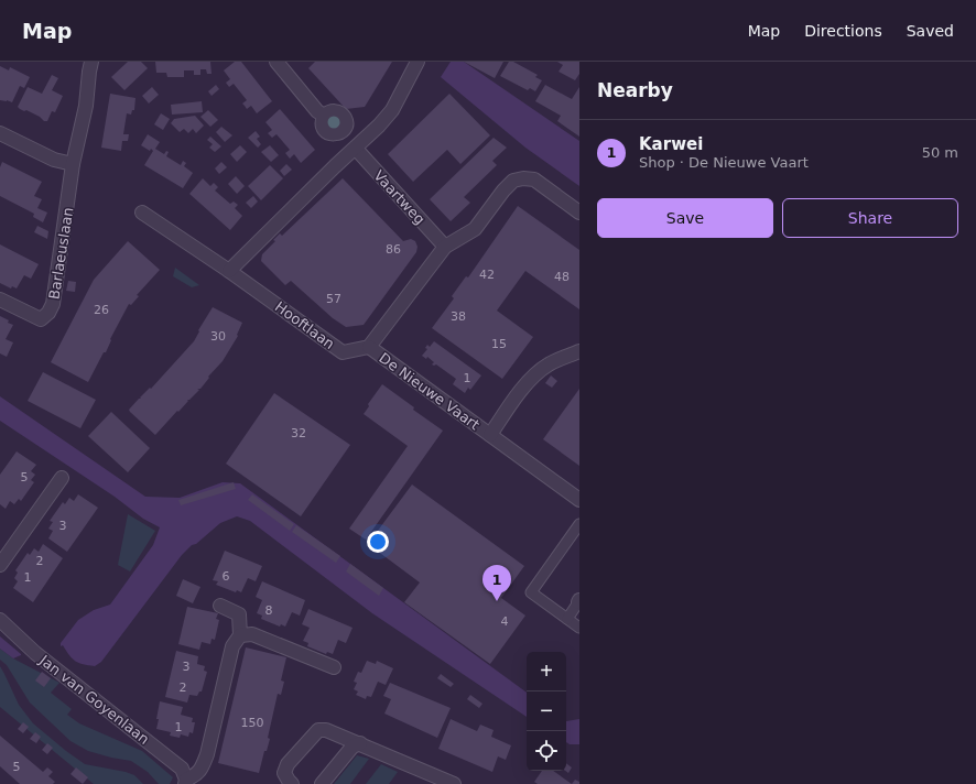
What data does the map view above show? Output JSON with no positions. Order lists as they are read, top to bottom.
{
  "streets": {
    "street": [
      "Vaartweg",
      "Barlaeuslaan",
      "Hooftlaan",
      "De Nieuwe Vaart",
      "Jan van Goyenlaan"
    ]
  },
  "crossings": [
    ["Hooftlaan", "De Nieuwe Vaart"]
  ],
  "house_numbers": [
    "86",
    "42",
    "48",
    "57",
    "26",
    "38",
    "30",
    "15",
    "1",
    "32",
    "5",
    "3",
    "2",
    "6",
    "1",
    "8",
    "4",
    "3",
    "2",
    "150",
    "1",
    "5"
  ],
  "page": {
    "header": "Map",
    "nav": ["Map", "Directions", "Saved"],
    "heading": "Nearby",
    "list": [
      {
        "mark": "1",
        "name": "Karwei",
        "note": "Shop · De Nieuwe Vaart",
        "value": "50 m"
      }
    ],
    "buttons": ["Save", "Share"],
    "pins": "1",
    "map_buttons": ["+", "−"]
  }
}
